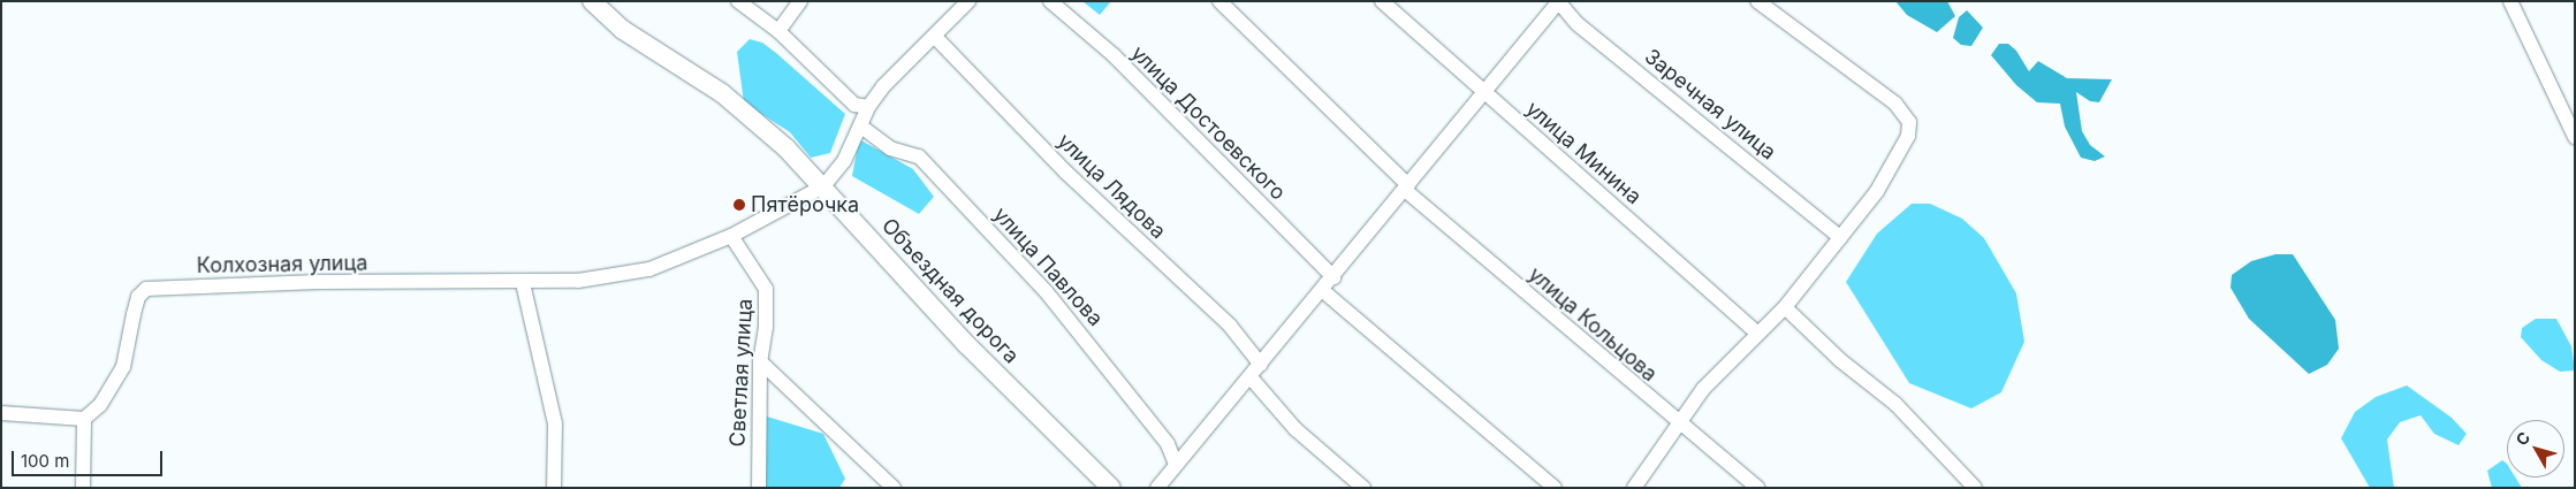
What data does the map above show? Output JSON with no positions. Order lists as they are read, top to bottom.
{
  "streets": {
    "main road": ["Объездная дорога"],
    "street": [
      "Заречная улица",
      "улица Достоевского",
      "улица Минина",
      "улица Лядова",
      "Колхозная улица",
      "улица Павлова",
      "улица Кольцова",
      "Светлая улица"
    ]
  },
  "crossings": [
    ["Колхозная улица", "Объездная дорога"],
    ["Колхозная улица", "Светлая улица"]
  ],
  "places": ["Пятёрочка"],
  "scale_bar": "100 m",
  "north": "top left"
}
